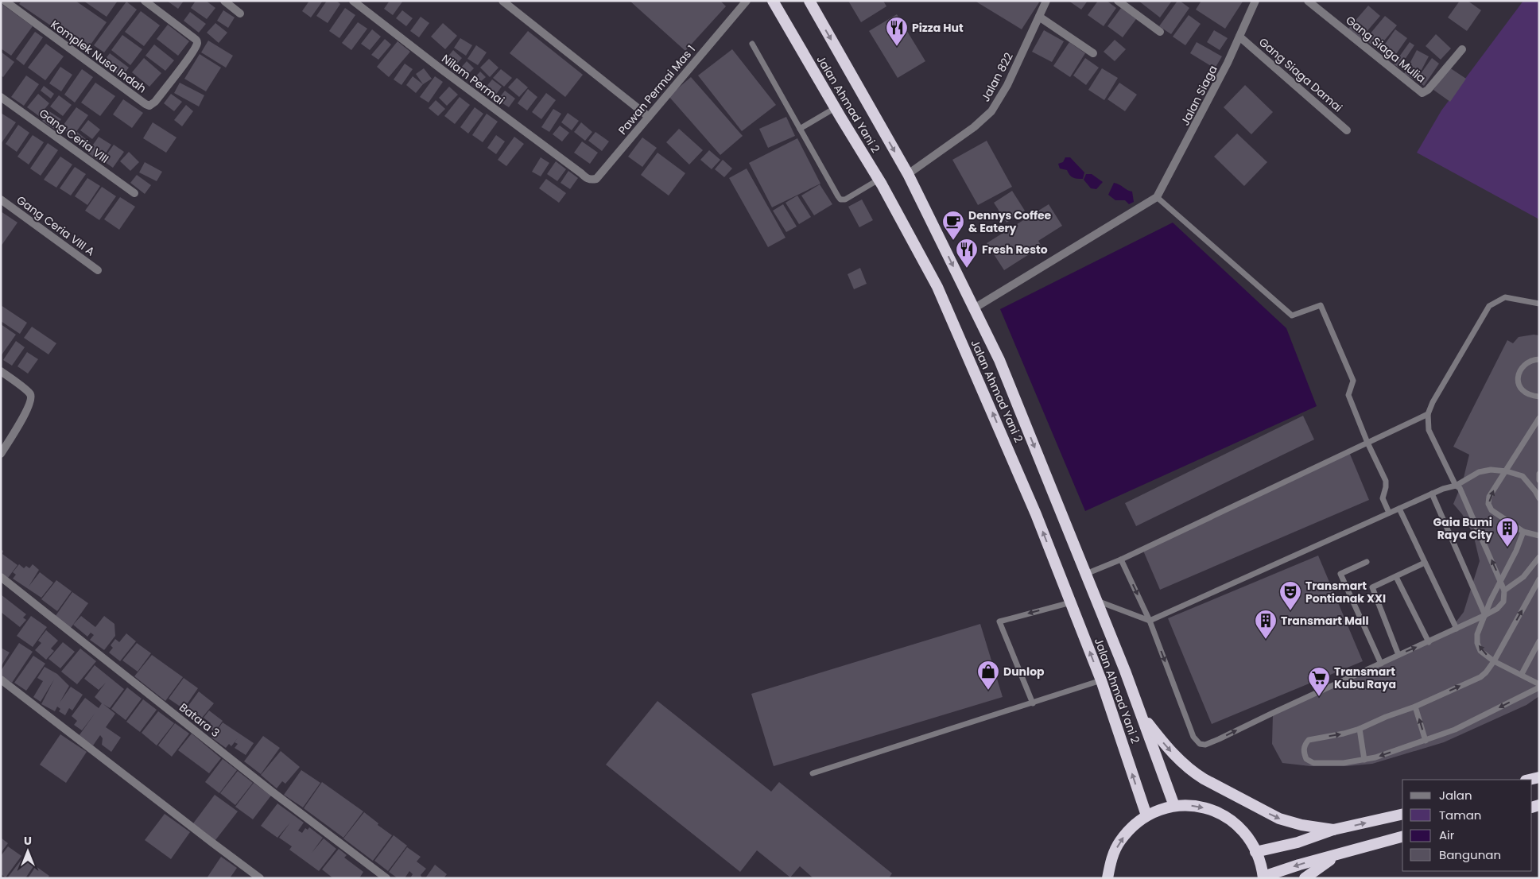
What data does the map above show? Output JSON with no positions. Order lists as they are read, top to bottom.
{
  "streets": {
    "highway": ["Jalan Ahmad Yani 2"],
    "street": [
      "Gang Siaga Mulia",
      "Komplek Nusa Indah",
      "Gang Siaga Damai",
      "Jalan 822",
      "Nilam Permai",
      "Pawan Permai Mas 1",
      "Jalan Siaga",
      "Gang Ceria VIII",
      "Gang Ceria VIII A",
      "Batara 3"
    ]
  },
  "crossings": [
    ["Gang Siaga Damai", "Jalan Siaga"],
    ["Jalan 822", "Jalan Ahmad Yani 2"],
    ["Nilam Permai", "Pawan Permai Mas 1"]
  ],
  "places": {
    "restaurant": ["Pizza Hut", "Fresh Resto"],
    "cafe": ["Dennys Coffee & Eatery"],
    "building": ["Gaia Bumi Raya City", "Transmart Mall"],
    "theatre": ["Transmart Pontianak XXI"],
    "shop": ["Dunlop"],
    "supermarket": ["Transmart Kubu Raya"]
  },
  "legend": [
    "Jalan",
    "Taman",
    "Air",
    "Bangunan"
  ],
  "north": "top"
}
